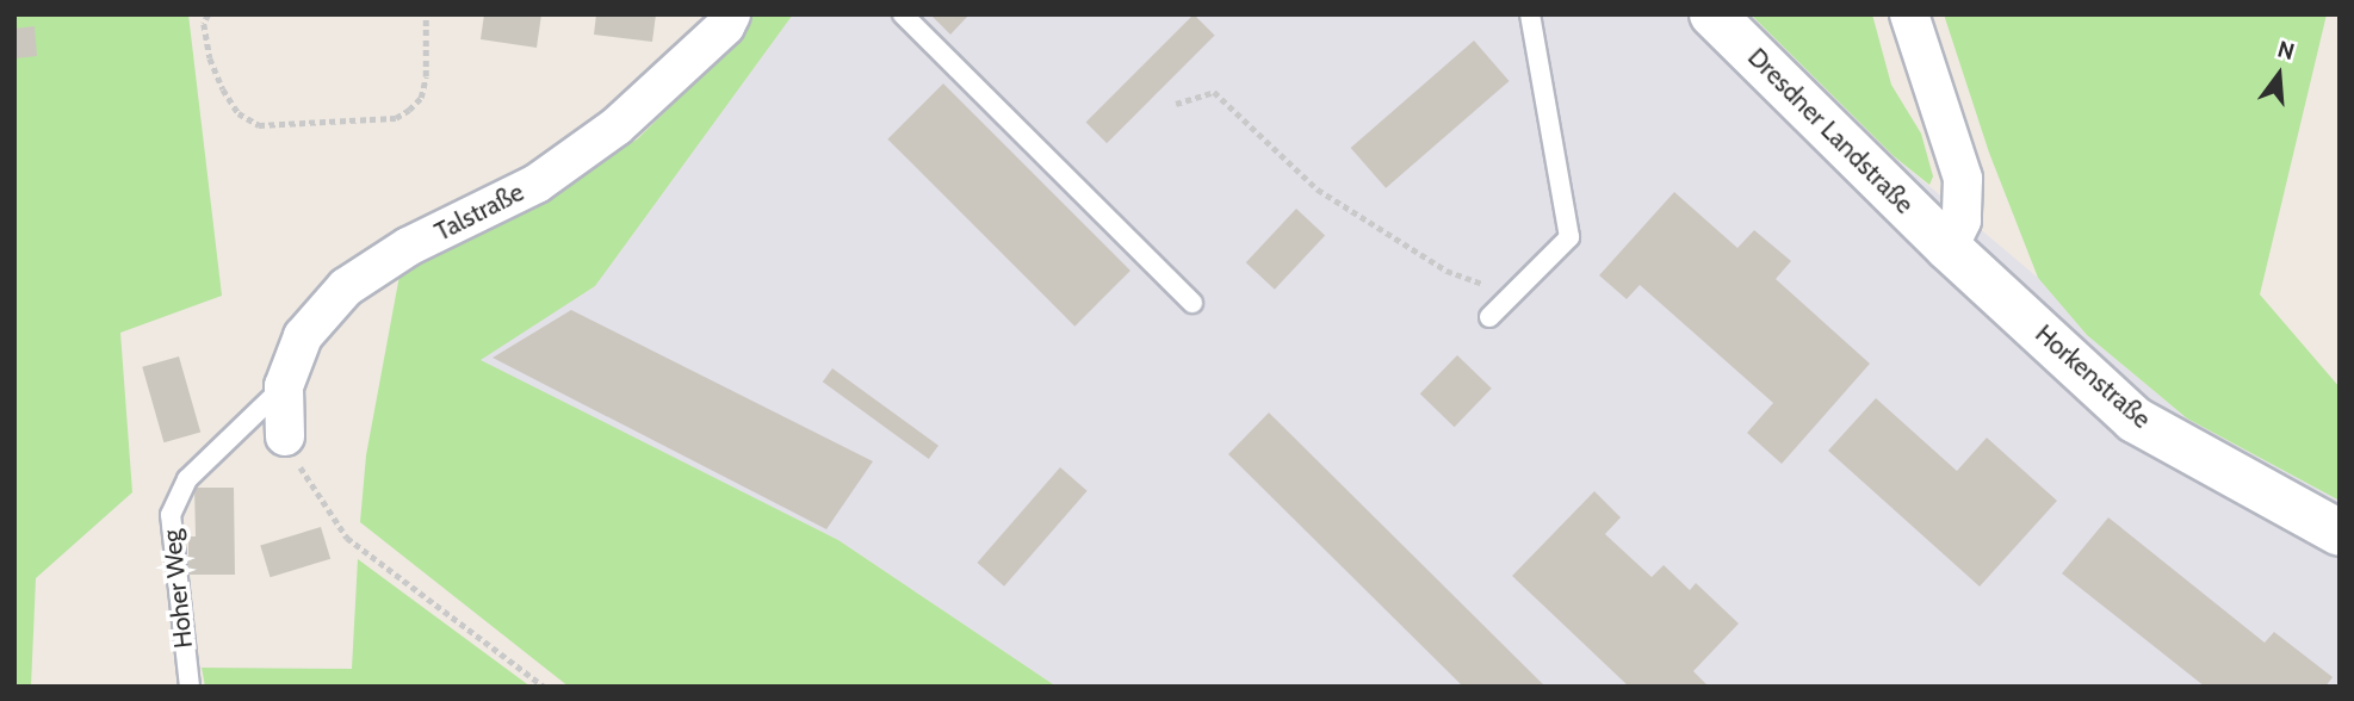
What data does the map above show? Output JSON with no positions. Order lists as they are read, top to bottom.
{
  "streets": {
    "street": ["Dresdner Landstraße", "Talstraße", "Horkenstraße"],
    "lane": ["Hoher Weg"]
  },
  "crossings": [
    ["Dresdner Landstraße", "Horkenstraße"],
    ["Talstraße", "Hoher Weg"]
  ],
  "north": "top"
}
